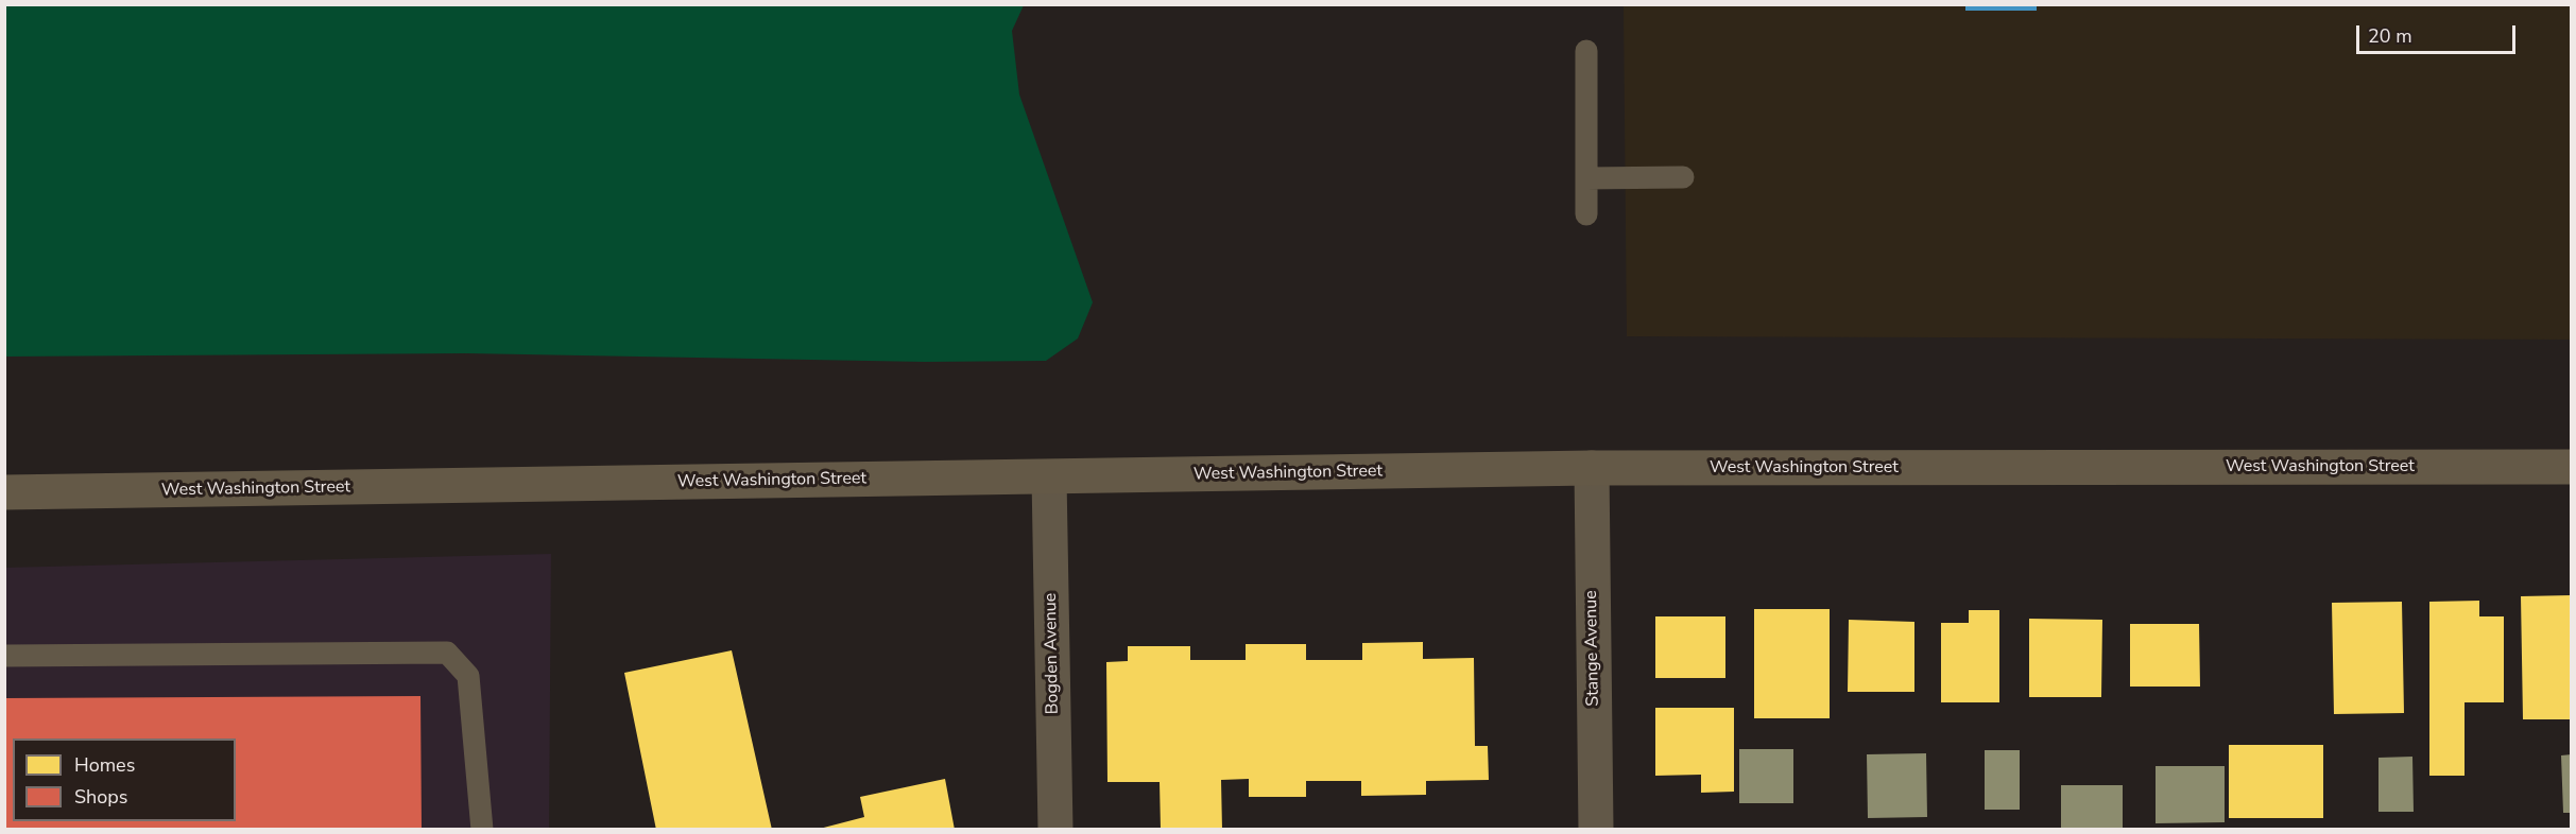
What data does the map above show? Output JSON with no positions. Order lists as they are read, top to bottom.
{
  "streets": {
    "street": ["West Washington Street", "Stange Avenue", "Bogden Avenue"]
  },
  "crossings": [
    ["West Washington Street", "Stange Avenue"],
    ["West Washington Street", "Bogden Avenue"]
  ],
  "legend": ["Homes", "Shops"],
  "scale_bar": "20 m"
}
